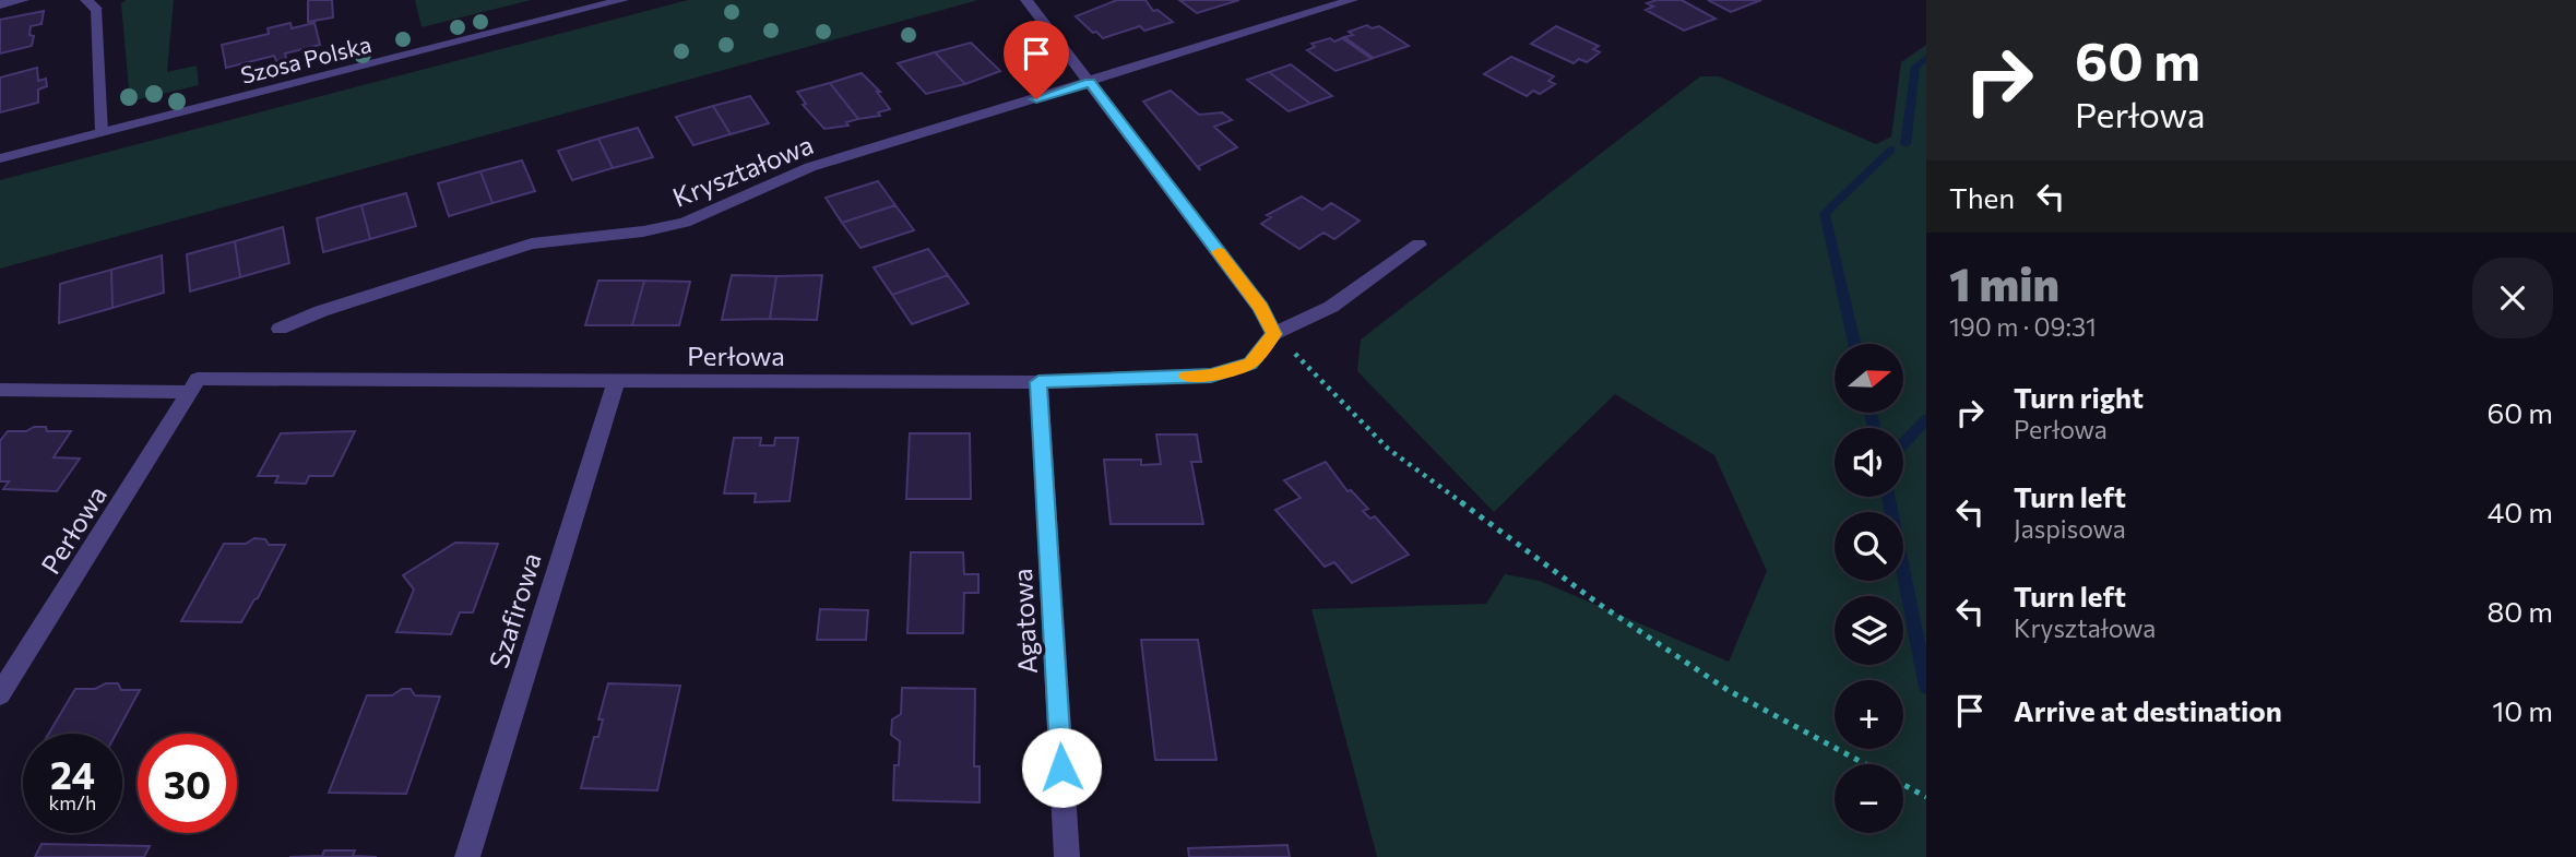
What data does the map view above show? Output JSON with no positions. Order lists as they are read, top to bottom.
{
  "streets": {
    "street": [
      "Szosa Polska",
      "Kryształowa",
      "Perłowa",
      "Szafirowa",
      "Agatowa"
    ]
  },
  "crossings": [
    ["Perłowa", "Szafirowa"],
    ["Perłowa", "Agatowa"]
  ],
  "north": "right",
  "page": {
    "turn": ["60 m", "Perłowa"],
    "then": "Then",
    "heading": ["1 min", "190 m · 09:31"],
    "map_buttons": ["+", "−"],
    "list": [
      {
        "name": "Turn right",
        "note": "Perłowa",
        "value": "60 m"
      },
      {
        "name": "Turn left",
        "note": "Jaspisowa",
        "value": "40 m"
      },
      {
        "name": "Turn left",
        "note": "Kryształowa",
        "value": "80 m"
      },
      {
        "name": "Arrive at destination",
        "value": "10 m"
      }
    ],
    "speed": "24 km/h",
    "limit": "30"
  }
}
